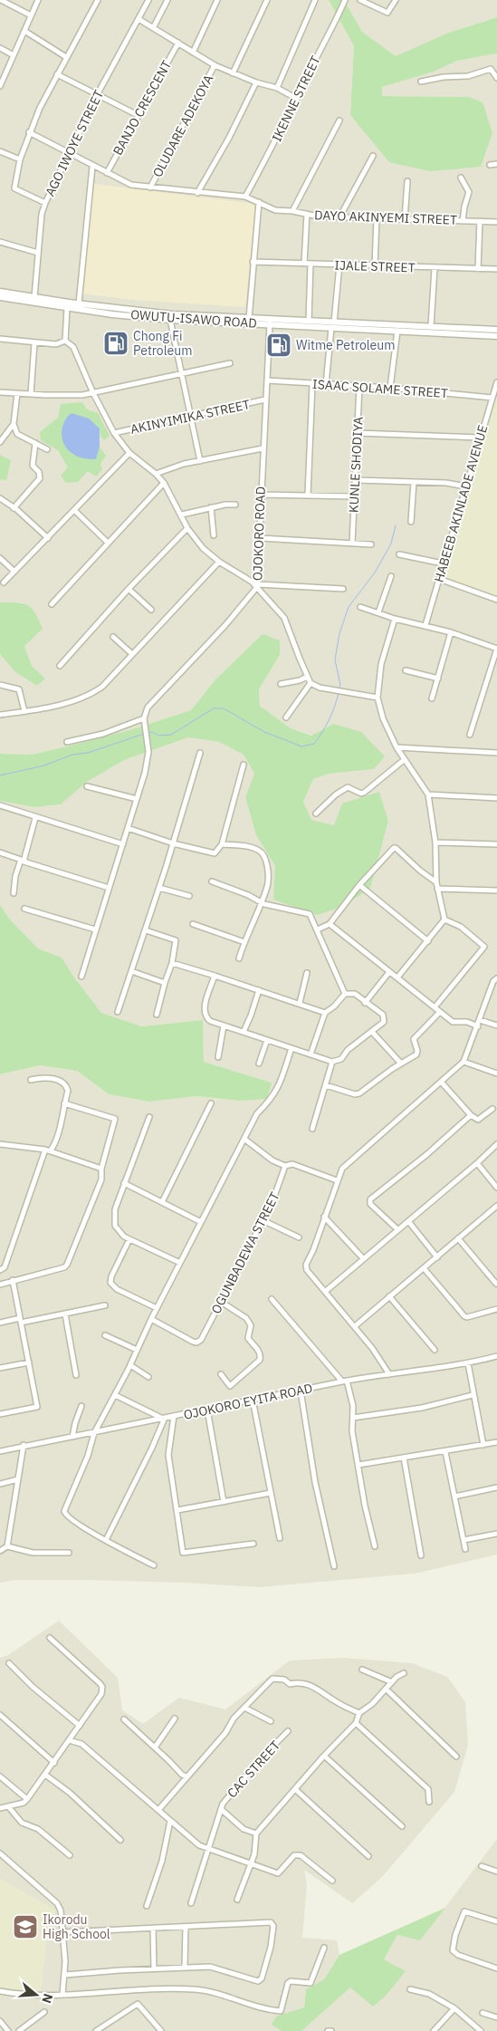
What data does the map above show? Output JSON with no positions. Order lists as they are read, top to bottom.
{
  "streets": {
    "street": [
      "IKENNE STREET",
      "BANJO CRESCENT",
      "OLUDARE ADEKOYA",
      "AGO IWOYE STREET",
      "DAYO AKINYEMI STREET",
      "IJALE STREET",
      "OWUTU-ISAWO ROAD",
      "ISAAC SOLAME STREET",
      "AKINYIMIKA STREET",
      "KUNLE SHODIYA",
      "HABEEB AKINLADE AVENUE",
      "OJOKORO ROAD",
      "OGUNBADEWA STREET",
      "OJOKORO EYITA ROAD",
      "CAC STREET"
    ]
  },
  "crossings": [
    ["IKENNE STREET", "DAYO AKINYEMI STREET"],
    ["BANJO CRESCENT", "DAYO AKINYEMI STREET"],
    ["OLUDARE ADEKOYA", "DAYO AKINYEMI STREET"],
    ["AGO IWOYE STREET", "DAYO AKINYEMI STREET"],
    ["AGO IWOYE STREET", "OWUTU-ISAWO ROAD"],
    ["OWUTU-ISAWO ROAD", "OJOKORO ROAD"],
    ["ISAAC SOLAME STREET", "KUNLE SHODIYA"],
    ["ISAAC SOLAME STREET", "HABEEB AKINLADE AVENUE"],
    ["ISAAC SOLAME STREET", "OJOKORO ROAD"],
    ["AKINYIMIKA STREET", "OJOKORO ROAD"]
  ],
  "places": {
    "fuel station": ["Chong Fi Petroleum", "Witme Petroleum"],
    "school or university": ["Ikorodu High School"]
  },
  "north": "right"
}
